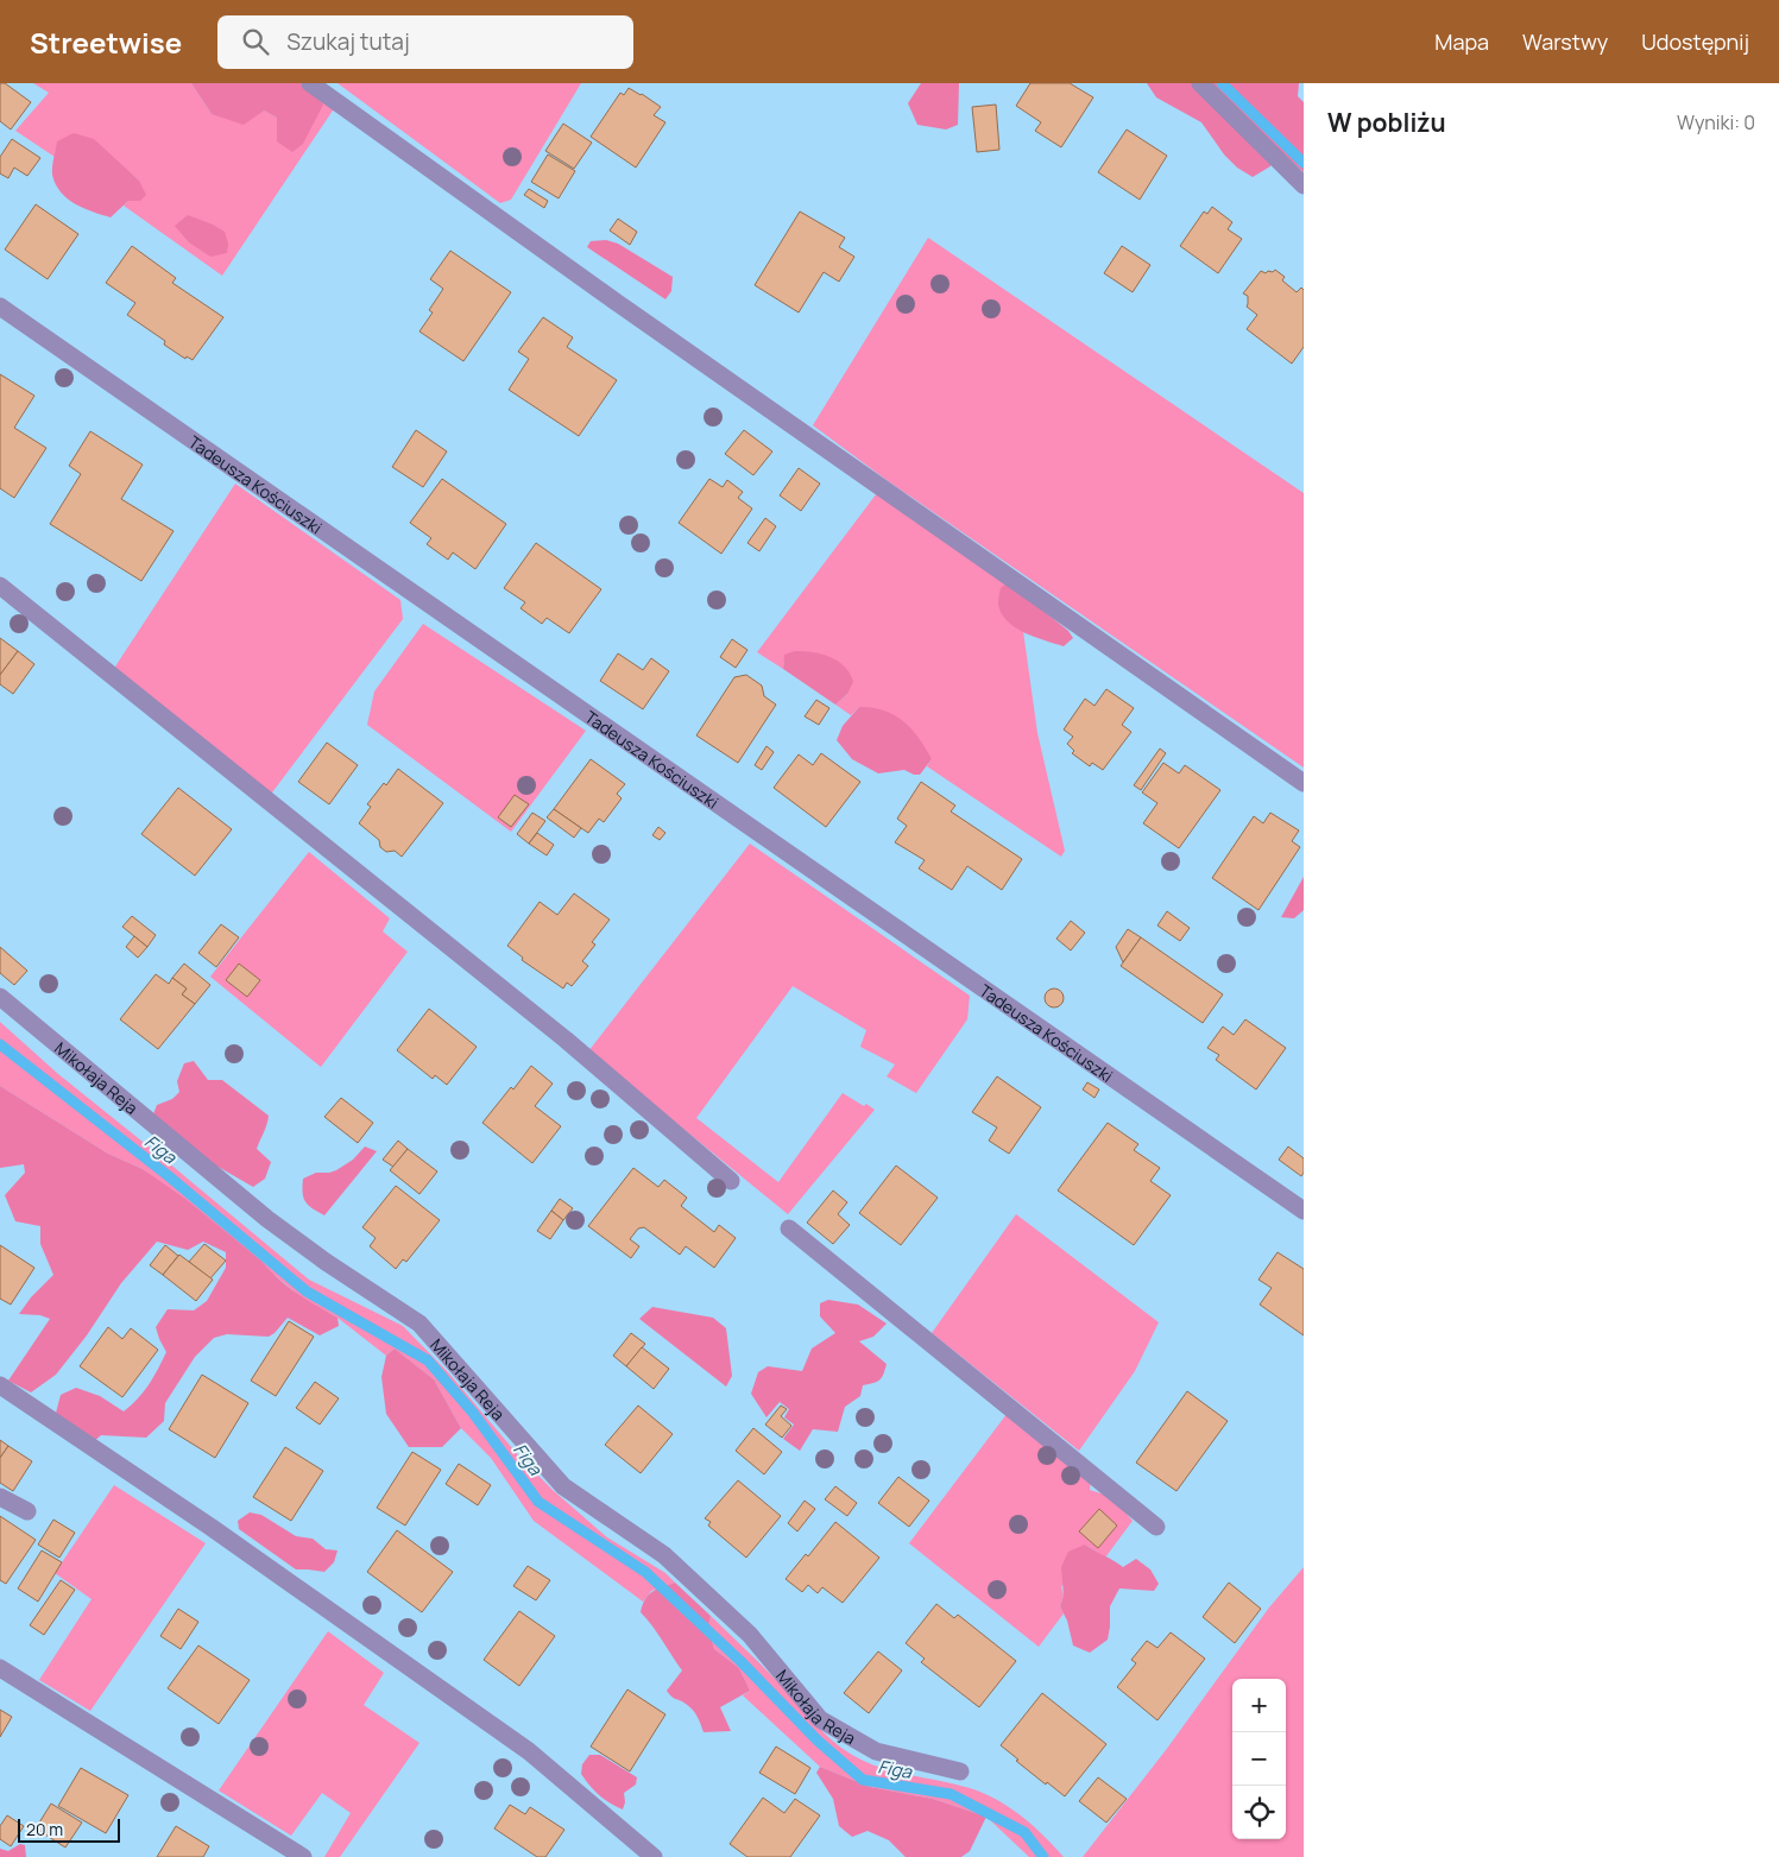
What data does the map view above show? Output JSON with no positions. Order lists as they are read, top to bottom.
{
  "streets": {
    "street": ["Tadeusza Kościuszki", "Mikołaja Reja"]
  },
  "water": ["Figa"],
  "scale_bar": "20 m",
  "page": {
    "header": "Streetwise",
    "search": "Szukaj tutaj",
    "nav": ["Mapa", "Warstwy", "Udostępnij"],
    "heading": ["W pobliżu", "Wyniki: 0"],
    "map_buttons": ["+", "−"],
    "scale": "20 m"
  }
}
